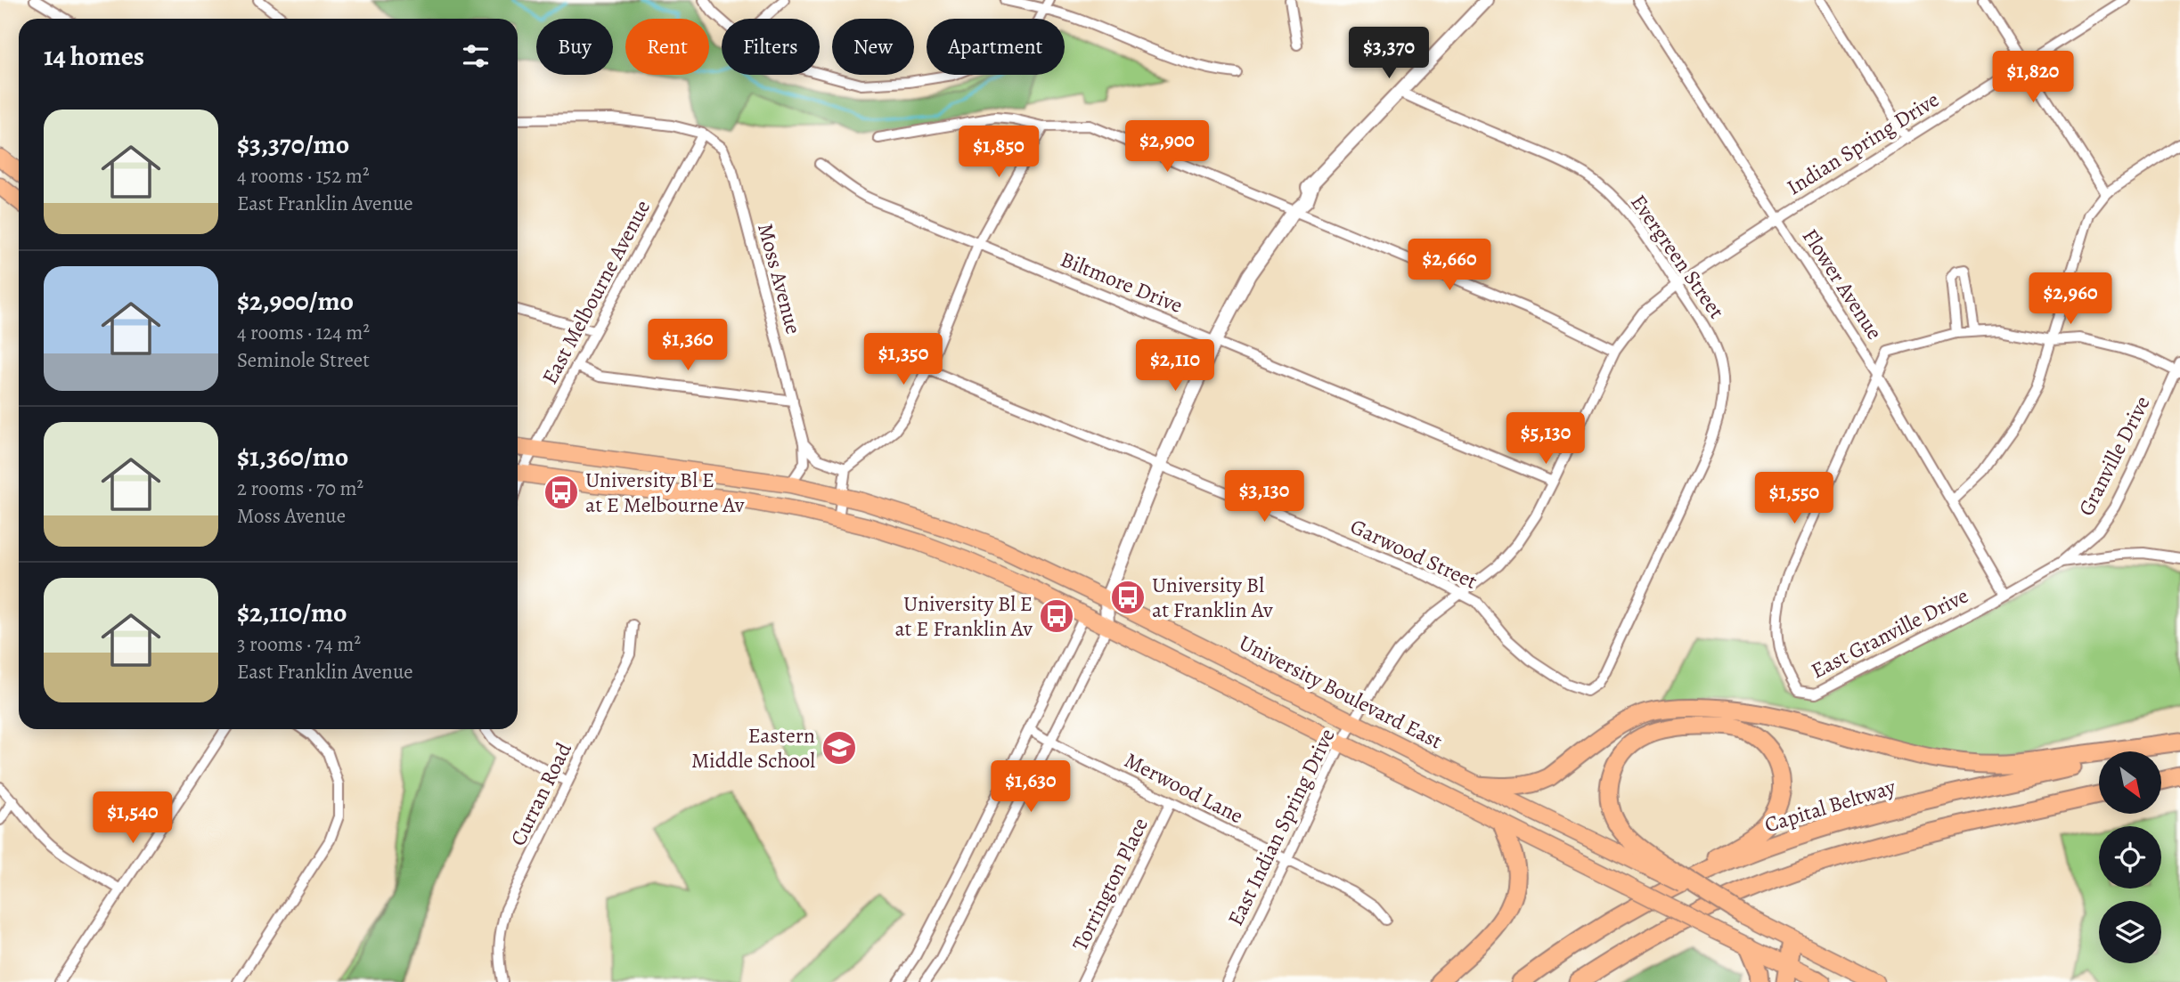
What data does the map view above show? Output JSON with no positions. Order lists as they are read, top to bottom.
{
  "streets": {
    "highway": ["Capital Beltway"],
    "main road": ["University Boulevard East"],
    "street": [
      "Indian Spring Drive",
      "Evergreen Street",
      "Moss Avenue",
      "Biltmore Drive",
      "Flower Avenue",
      "East Melbourne Avenue",
      "Granville Drive",
      "Garwood Street",
      "East Granville Drive",
      "Merwood Lane",
      "Curran Road",
      "East Indian Spring Drive",
      "Torrington Place"
    ]
  },
  "crossings": [
    ["Indian Spring Drive", "Flower Avenue"],
    ["Indian Spring Drive", "East Indian Spring Drive"],
    ["Evergreen Street", "Garwood Street"],
    ["Evergreen Street", "East Indian Spring Drive"],
    ["Moss Avenue", "East Melbourne Avenue"],
    ["Moss Avenue", "University Boulevard East"],
    ["Biltmore Drive", "East Indian Spring Drive"],
    ["Flower Avenue", "Granville Drive"],
    ["Flower Avenue", "East Granville Drive"],
    ["Flower Avenue", "East Indian Spring Drive"],
    ["East Melbourne Avenue", "University Boulevard East"],
    ["Granville Drive", "East Granville Drive"],
    ["Garwood Street", "East Indian Spring Drive"],
    ["University Boulevard East", "East Indian Spring Drive"],
    ["Merwood Lane", "East Indian Spring Drive"],
    ["Merwood Lane", "Torrington Place"]
  ],
  "places": {
    "bus stop": ["University Bl E at E Melbourne Av", "University Bl at Franklin Av", "University Bl E at E Franklin Av"],
    "school or university": ["Eastern Middle School"]
  },
  "north": "bottom right",
  "page": {
    "chip": [
      "Buy",
      "Rent",
      "Filters",
      "New",
      "Apartment"
    ],
    "heading": "14 homes",
    "price": [
      "$3,370",
      "$1,820",
      "$2,900",
      "$1,850",
      "$2,660",
      "$2,960",
      "$1,360",
      "$1,350",
      "$2,110",
      "$5,130",
      "$3,130",
      "$1,550",
      "$1,630",
      "$1,540"
    ],
    "list": [
      {
        "name": "$3,370/mo",
        "note": "4 rooms · 152 m² · East Franklin Avenue"
      },
      {
        "name": "$2,900/mo",
        "note": "4 rooms · 124 m² · Seminole Street"
      },
      {
        "name": "$1,360/mo",
        "note": "2 rooms · 70 m² · Moss Avenue"
      },
      {
        "name": "$2,110/mo",
        "note": "3 rooms · 74 m² · East Franklin Avenue"
      }
    ]
  }
}
